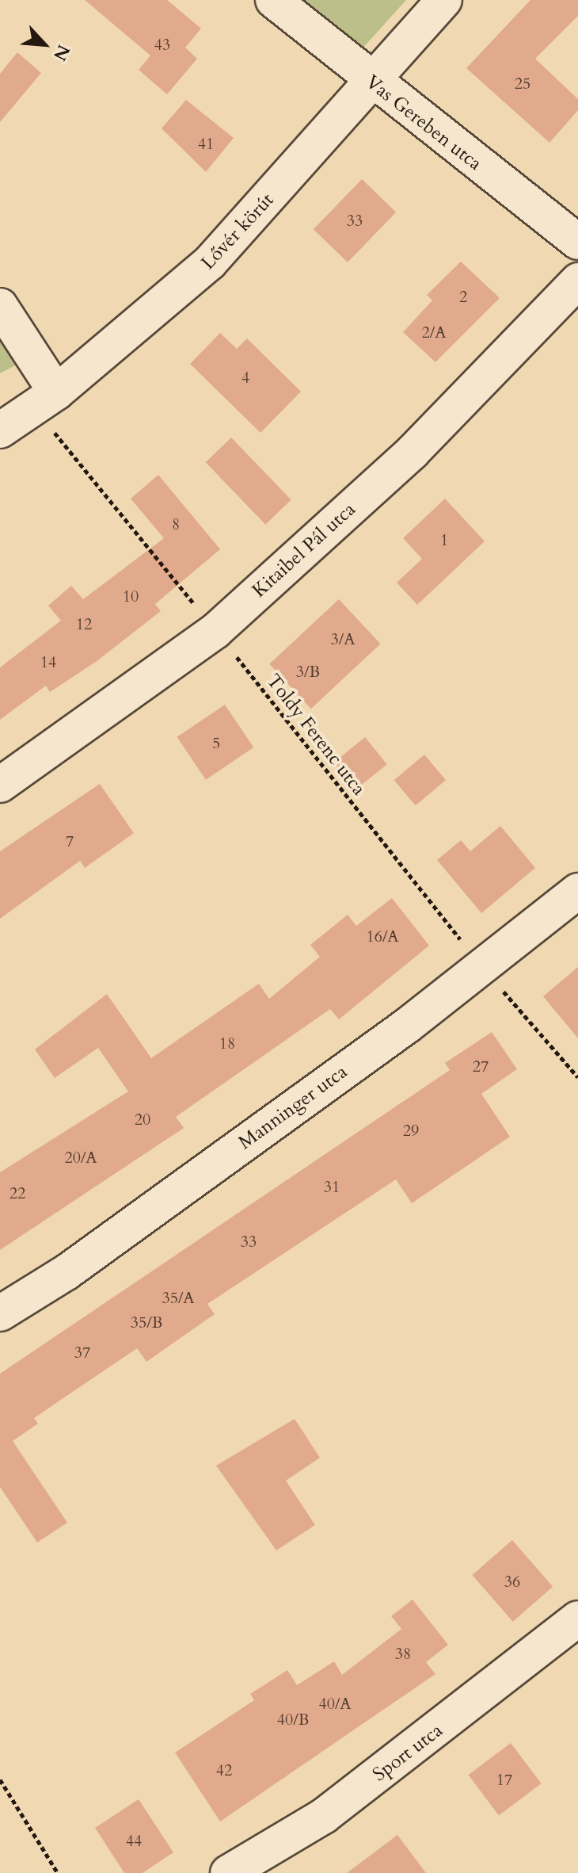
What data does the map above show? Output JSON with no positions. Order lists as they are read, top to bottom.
{
  "streets": {
    "street": [
      "Vas Gereben utca",
      "Lővér körút",
      "Kitaibel Pál utca",
      "Manninger utca",
      "Sport utca"
    ],
    "path": ["Toldy Ferenc utca"]
  },
  "crossings": [
    ["Vas Gereben utca", "Lővér körút"],
    ["Lővér körút", "Toldy Ferenc utca"],
    ["Kitaibel Pál utca", "Toldy Ferenc utca"],
    ["Toldy Ferenc utca", "Manninger utca"]
  ],
  "house_numbers": [
    "43",
    "25",
    "41",
    "33",
    "2",
    "2/A",
    "4",
    "8",
    "1",
    "10",
    "12",
    "3/A",
    "14",
    "3/B",
    "5",
    "7",
    "16/A",
    "18",
    "27",
    "20",
    "29",
    "20/A",
    "31",
    "22",
    "33",
    "35/A",
    "35/B",
    "37",
    "36",
    "38",
    "40/A",
    "40/B",
    "42",
    "17",
    "44"
  ],
  "north": "bottom right"
}
